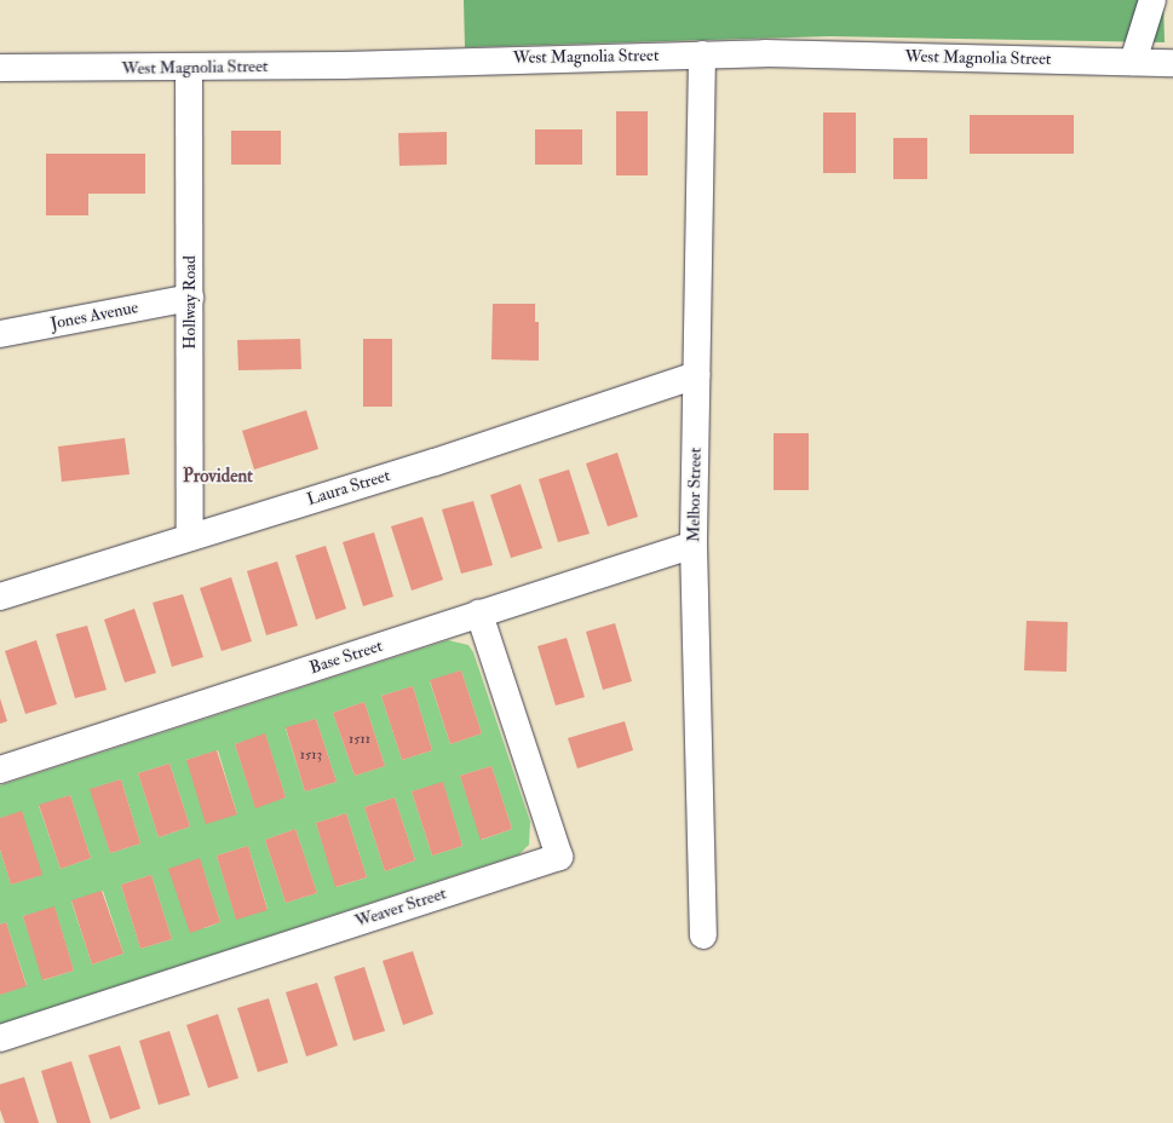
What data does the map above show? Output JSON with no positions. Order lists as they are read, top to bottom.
{
  "streets": {
    "street": [
      "West Magnolia Street",
      "Hollway Road",
      "Jones Avenue",
      "Laura Street",
      "Melbor Street",
      "Base Street",
      "Weaver Street"
    ]
  },
  "crossings": [
    ["West Magnolia Street", "Hollway Road"],
    ["West Magnolia Street", "Melbor Street"],
    ["Hollway Road", "Jones Avenue"],
    ["Hollway Road", "Laura Street"],
    ["Laura Street", "Melbor Street"],
    ["Melbor Street", "Base Street"],
    ["Base Street", "Weaver Street"]
  ],
  "districts": ["Provident"],
  "house_numbers": ["1511", "1513"]
}
